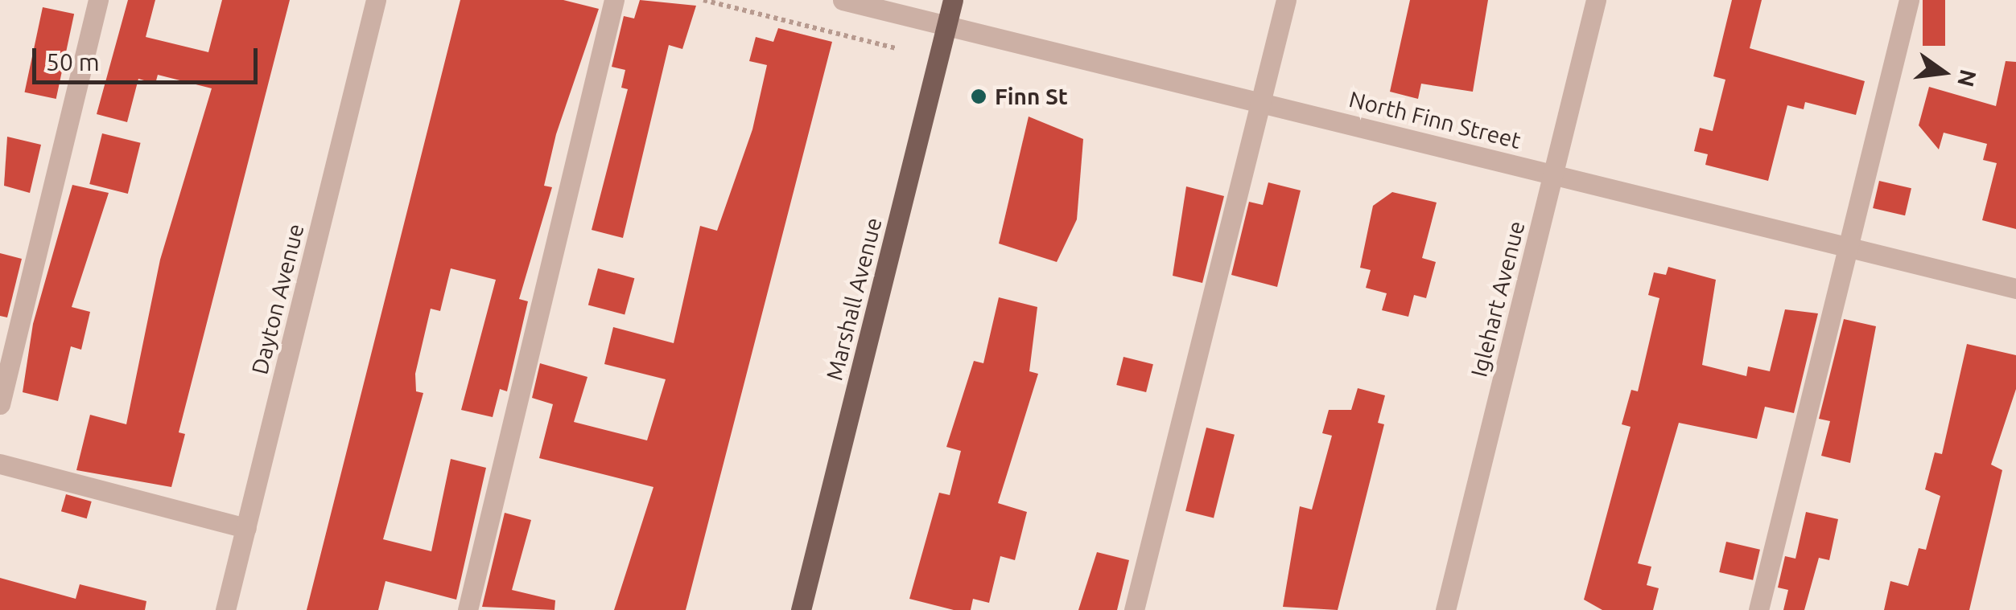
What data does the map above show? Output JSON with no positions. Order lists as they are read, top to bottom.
{
  "streets": {
    "main road": ["Marshall Avenue"],
    "street": ["North Finn Street", "Dayton Avenue", "Iglehart Avenue"]
  },
  "crossings": [
    ["North Finn Street", "Marshall Avenue"],
    ["North Finn Street", "Iglehart Avenue"]
  ],
  "places": ["Finn St"],
  "scale_bar": "50 m",
  "north": "right"
}
